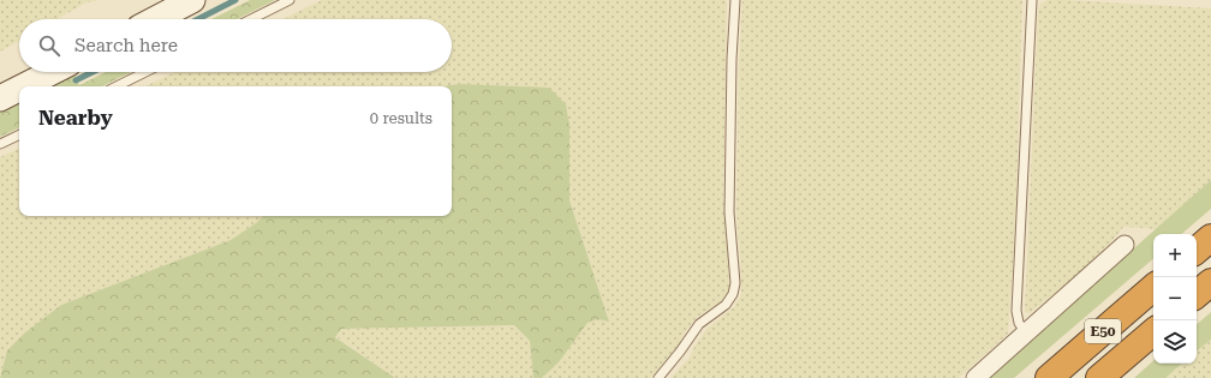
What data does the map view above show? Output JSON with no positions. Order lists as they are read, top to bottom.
{
  "streets": {
    "highway": ["E50"]
  },
  "page": {
    "search": "Search here",
    "heading": ["Nearby", "0 results"],
    "map_buttons": ["+", "−"]
  }
}
